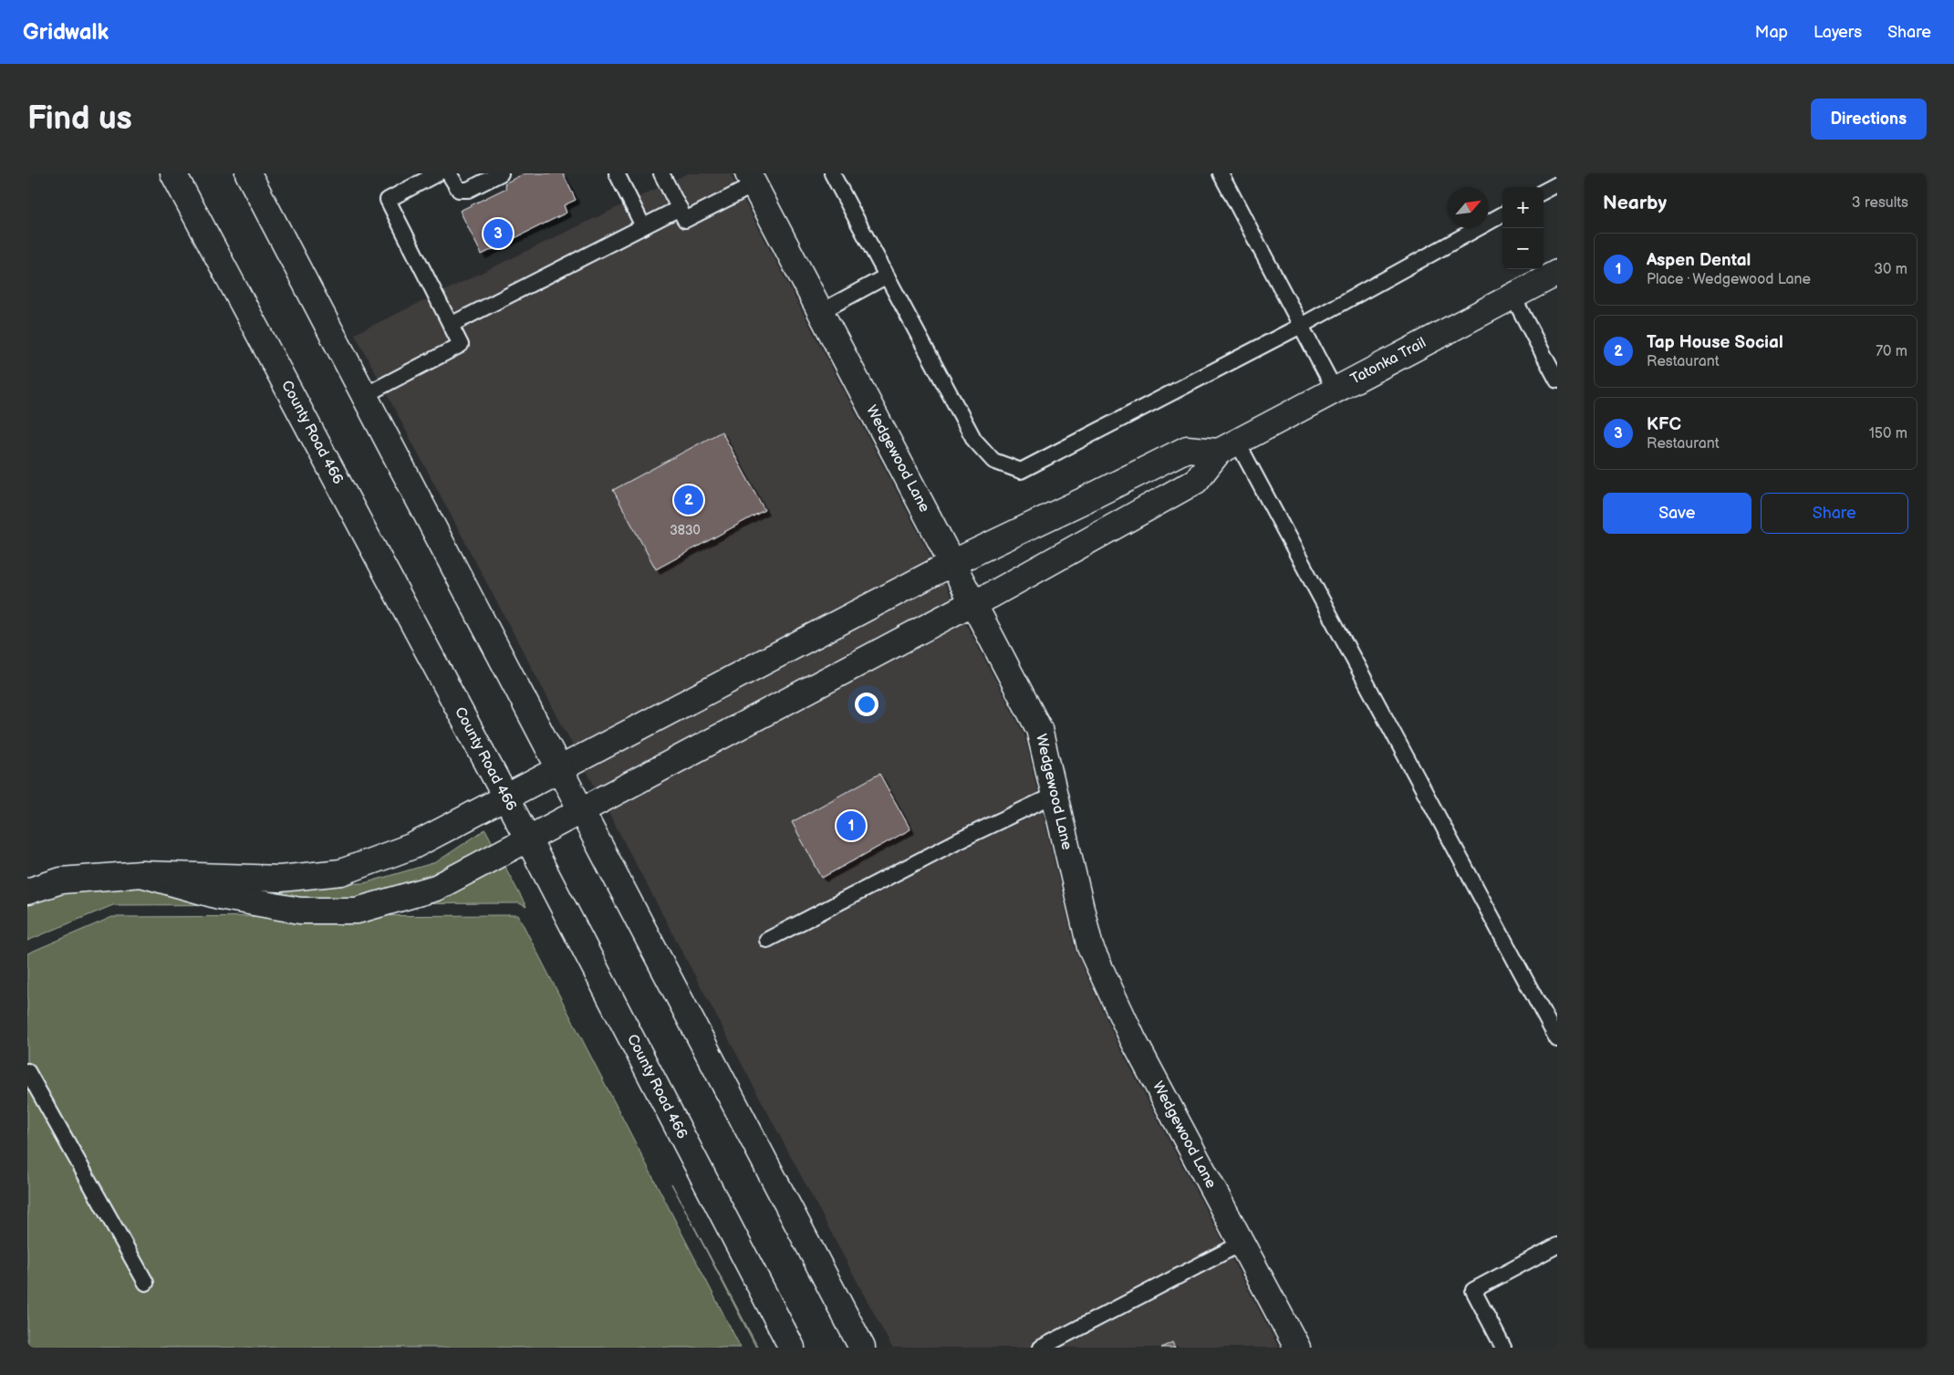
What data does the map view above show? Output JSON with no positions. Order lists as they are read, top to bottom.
{
  "streets": {
    "street": ["Tatonka Trail", "County Road 466", "Wedgewood Lane"]
  },
  "house_numbers": ["3830"],
  "north": "top right",
  "page": {
    "header": "Gridwalk",
    "nav": ["Map", "Layers", "Share"],
    "buttons": [
      "Directions",
      ["Save", "Share"]
    ],
    "title": "Find us",
    "heading": ["Nearby", "3 results"],
    "map_buttons": ["+", "−"],
    "pins": ["3", "2", "1"],
    "list": [
      {
        "mark": "1",
        "name": "Aspen Dental",
        "note": "Place · Wedgewood Lane",
        "value": "30 m"
      },
      {
        "mark": "2",
        "name": "Tap House Social",
        "note": "Restaurant",
        "value": "70 m"
      },
      {
        "mark": "3",
        "name": "KFC",
        "note": "Restaurant",
        "value": "150 m"
      }
    ]
  }
}
